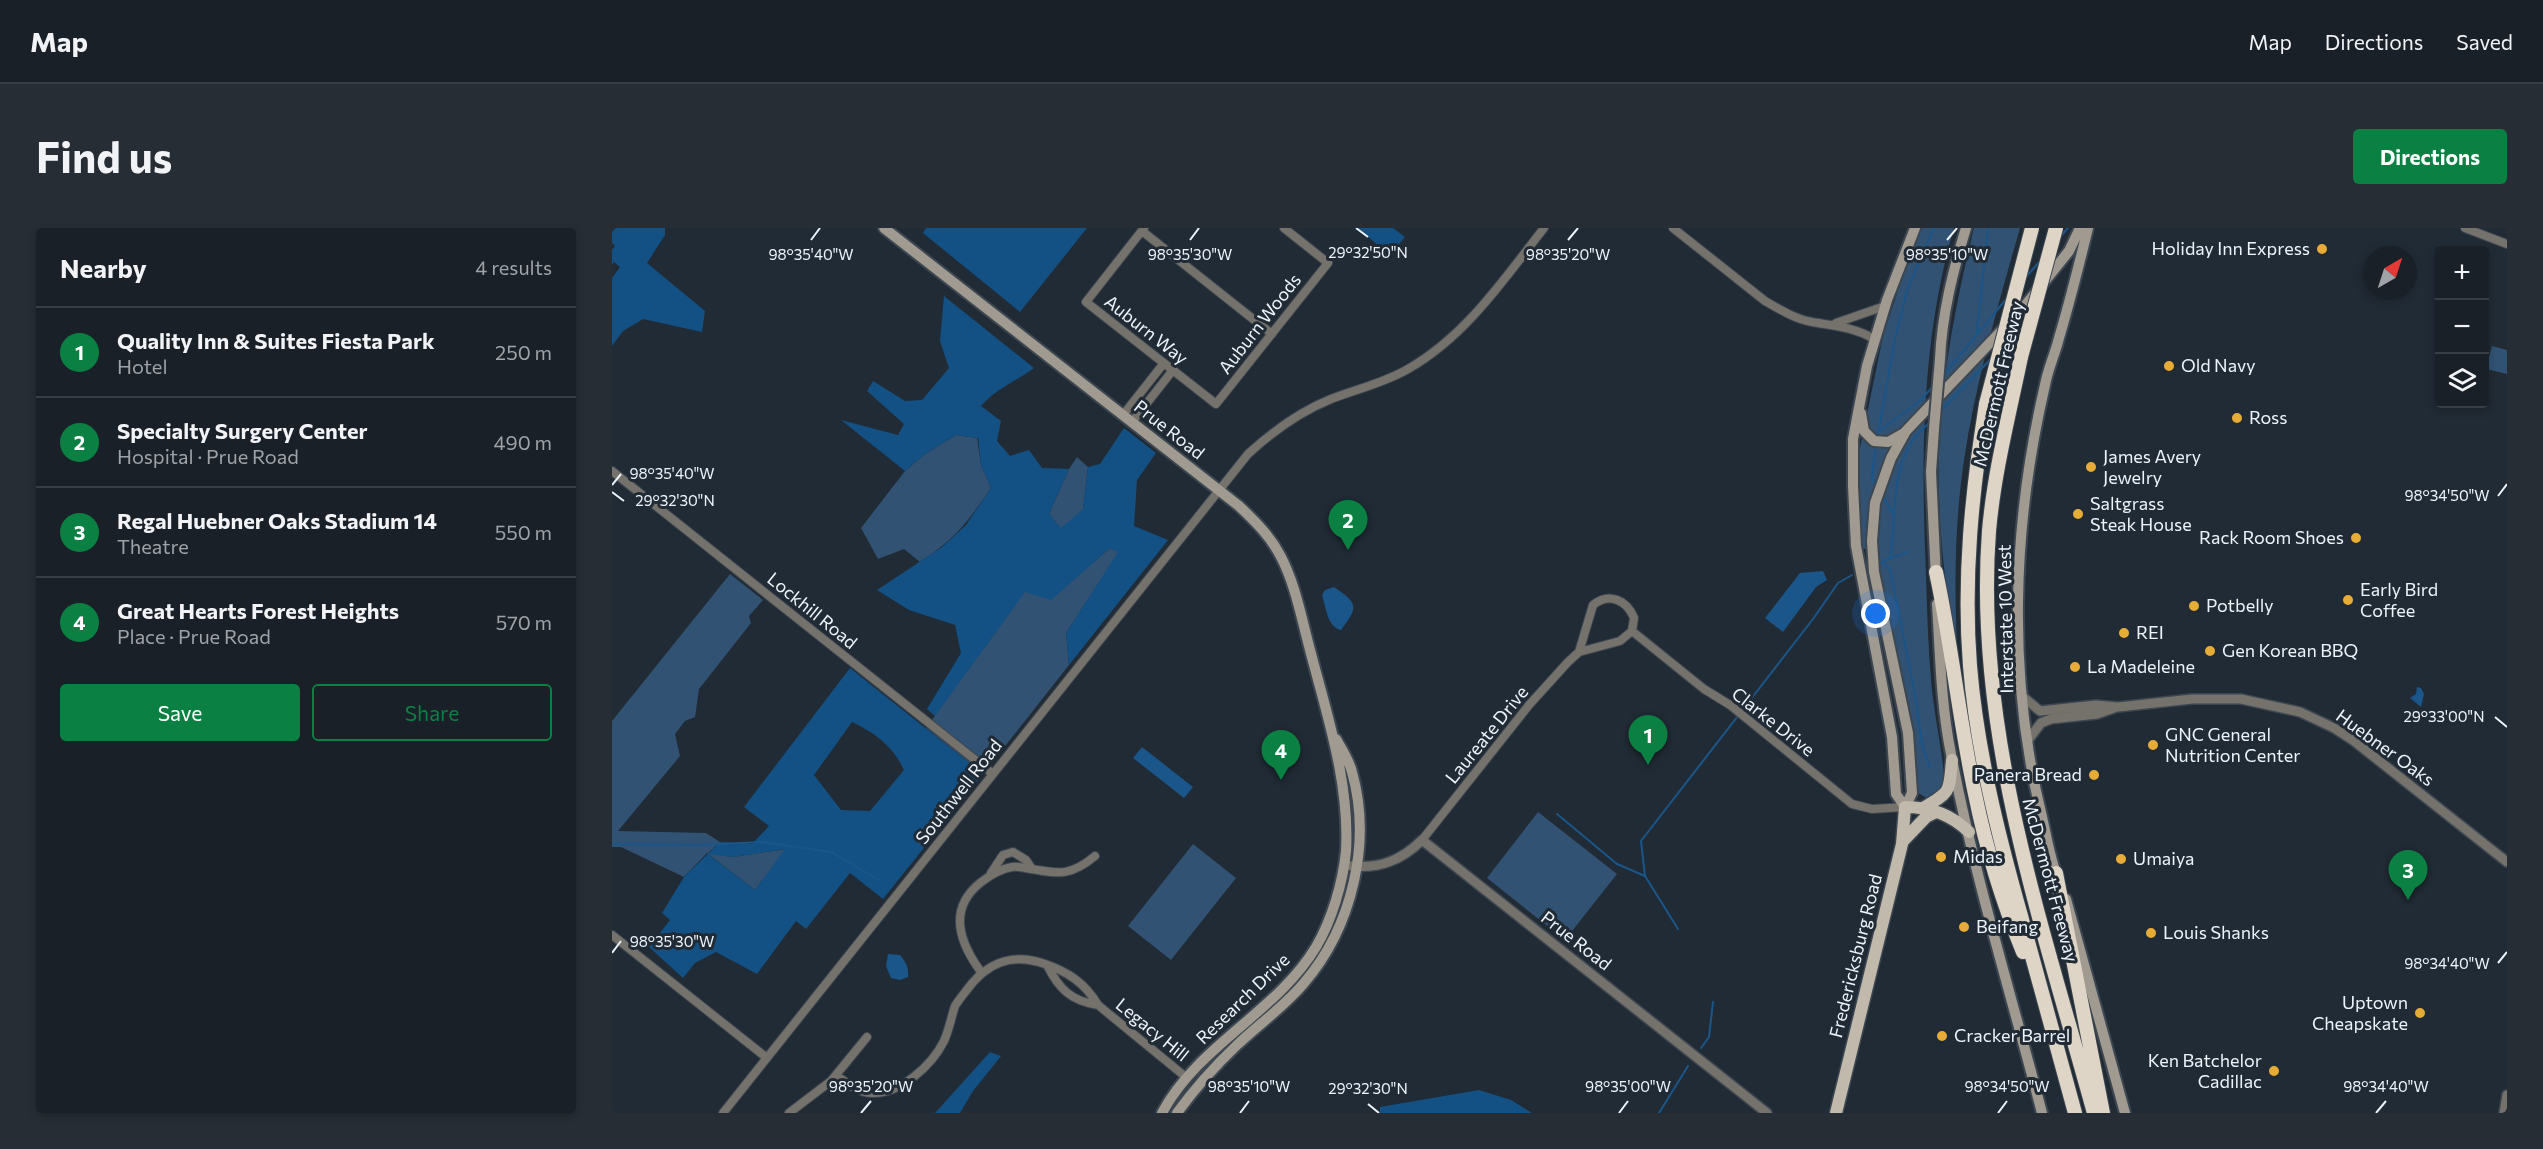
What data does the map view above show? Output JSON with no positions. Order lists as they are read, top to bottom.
{
  "streets": {
    "highway": ["McDermott Freeway"],
    "main road": [
      "Prue Road",
      "Interstate 10 West",
      "Fredericksburg Road",
      "Research Drive"
    ],
    "street": [
      "Auburn Woods",
      "Auburn Way",
      "Lockhill Road",
      "Clarke Drive",
      "Laureate Drive",
      "Huebner Oaks",
      "Southwell Road",
      "Legacy Hill"
    ]
  },
  "crossings": [
    ["Auburn Woods", "Auburn Way"],
    ["Prue Road", "Laureate Drive"],
    ["Prue Road", "Southwell Road"],
    ["Prue Road", "Research Drive"],
    ["Lockhill Road", "Southwell Road"],
    ["Interstate 10 West", "Huebner Oaks"],
    ["Clarke Drive", "Laureate Drive"],
    ["Clarke Drive", "Fredericksburg Road"],
    ["Research Drive", "Legacy Hill"]
  ],
  "places": [
    "Holiday Inn Express",
    "Old Navy",
    "Ross",
    "James Avery Jewelry",
    "Saltgrass Steak House",
    "Rack Room Shoes",
    "Early Bird Coffee",
    "Potbelly",
    "REI",
    "Gen Korean BBQ",
    "La Madeleine",
    "GNC General Nutrition Center",
    "Panera Bread",
    "Midas",
    "Umaiya",
    "Beifang",
    "Louis Shanks",
    "Uptown Cheapskate",
    "Cracker Barrel",
    "Ken Batchelor Cadillac"
  ],
  "north": "top right",
  "page": {
    "header": "Map",
    "nav": ["Map", "Directions", "Saved"],
    "buttons": [
      "Directions",
      ["Save", "Share"]
    ],
    "title": "Find us",
    "heading": ["Nearby", "4 results"],
    "map_buttons": ["+", "−"],
    "list": [
      {
        "mark": "1",
        "name": "Quality Inn & Suites Fiesta Park",
        "note": "Hotel",
        "value": "250 m"
      },
      {
        "mark": "2",
        "name": "Specialty Surgery Center",
        "note": "Hospital · Prue Road",
        "value": "490 m"
      },
      {
        "mark": "3",
        "name": "Regal Huebner Oaks Stadium 14",
        "note": "Theatre",
        "value": "550 m"
      },
      {
        "mark": "4",
        "name": "Great Hearts Forest Heights",
        "note": "Place · Prue Road",
        "value": "570 m"
      }
    ],
    "pins": [
      "2",
      "1",
      "4",
      "3"
    ]
  },
  "coordinates": [
    "29°32'50\"N",
    "98°35'30\"W",
    "98°35'40\"W",
    "98°35'20\"W",
    "98°35'10\"W",
    "98°34'50\"W",
    "29°32'30\"N",
    "29°33'00\"N",
    "98°34'40\"W",
    "98°35'00\"W"
  ]
}
